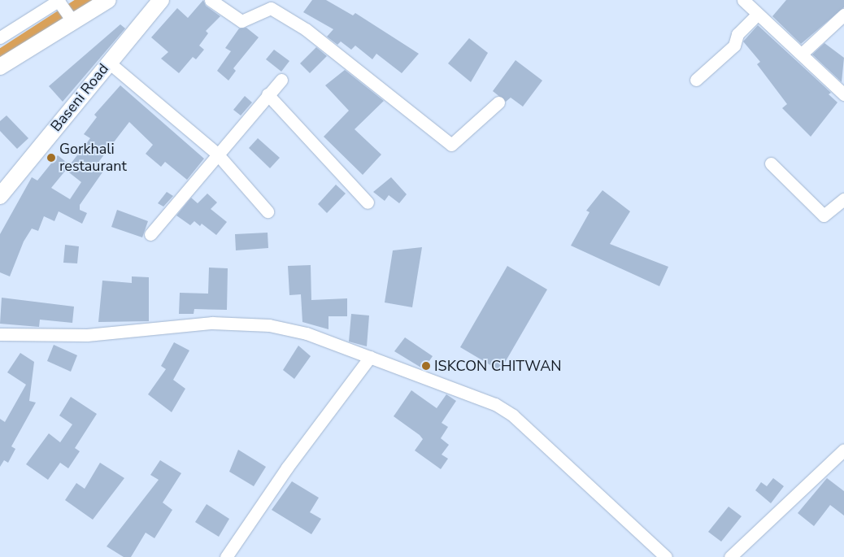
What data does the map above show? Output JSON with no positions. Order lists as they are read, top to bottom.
{
  "streets": {
    "street": ["Baseni Road"]
  },
  "places": ["Gorkhali restaurant", "ISKCON CHITWAN"]
}
